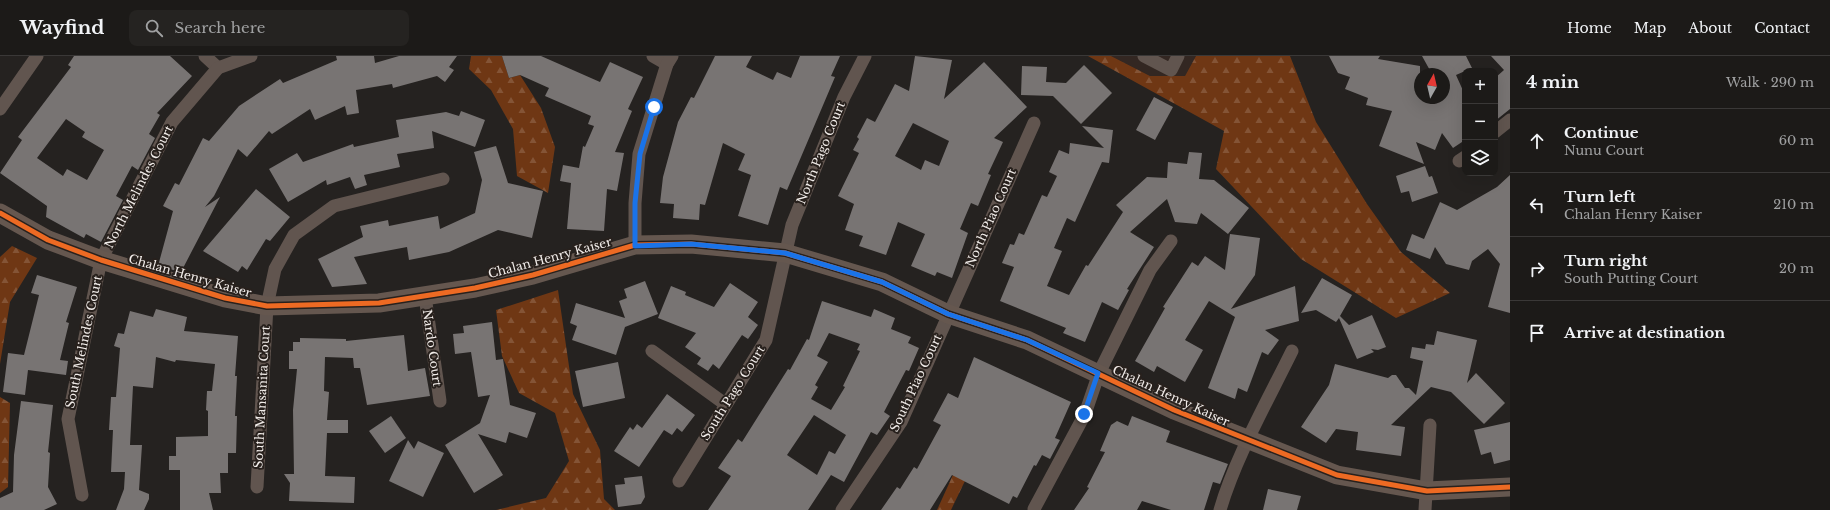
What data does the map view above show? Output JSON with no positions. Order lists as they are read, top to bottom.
{
  "streets": {
    "street": [
      "North Pago Court",
      "North Melindes Court",
      "North Piao Court",
      "Chalan Henry Kaiser",
      "South Melindes Court",
      "Nardo Court",
      "South Piao Court",
      "South Pago Court",
      "South Mansanita Court"
    ]
  },
  "crossings": [
    ["North Pago Court", "Chalan Henry Kaiser"],
    ["North Pago Court", "South Pago Court"],
    ["North Melindes Court", "Chalan Henry Kaiser"],
    ["North Melindes Court", "South Melindes Court"],
    ["North Piao Court", "Chalan Henry Kaiser"],
    ["North Piao Court", "South Piao Court"],
    ["Chalan Henry Kaiser", "South Melindes Court"],
    ["Chalan Henry Kaiser", "Nardo Court"],
    ["Chalan Henry Kaiser", "South Piao Court"],
    ["Chalan Henry Kaiser", "South Pago Court"],
    ["Chalan Henry Kaiser", "South Mansanita Court"]
  ],
  "north": "top",
  "page": {
    "header": "Wayfind",
    "search": "Search here",
    "nav": [
      "Home",
      "Map",
      "About",
      "Contact"
    ],
    "heading": ["4 min", "Walk · 290 m"],
    "map_buttons": ["+", "−"],
    "list": [
      ["Continue", "Nunu Court", "60 m"],
      ["Turn left", "Chalan Henry Kaiser", "210 m"],
      ["Turn right", "South Putting Court", "20 m"],
      "Arrive at destination"
    ]
  }
}
